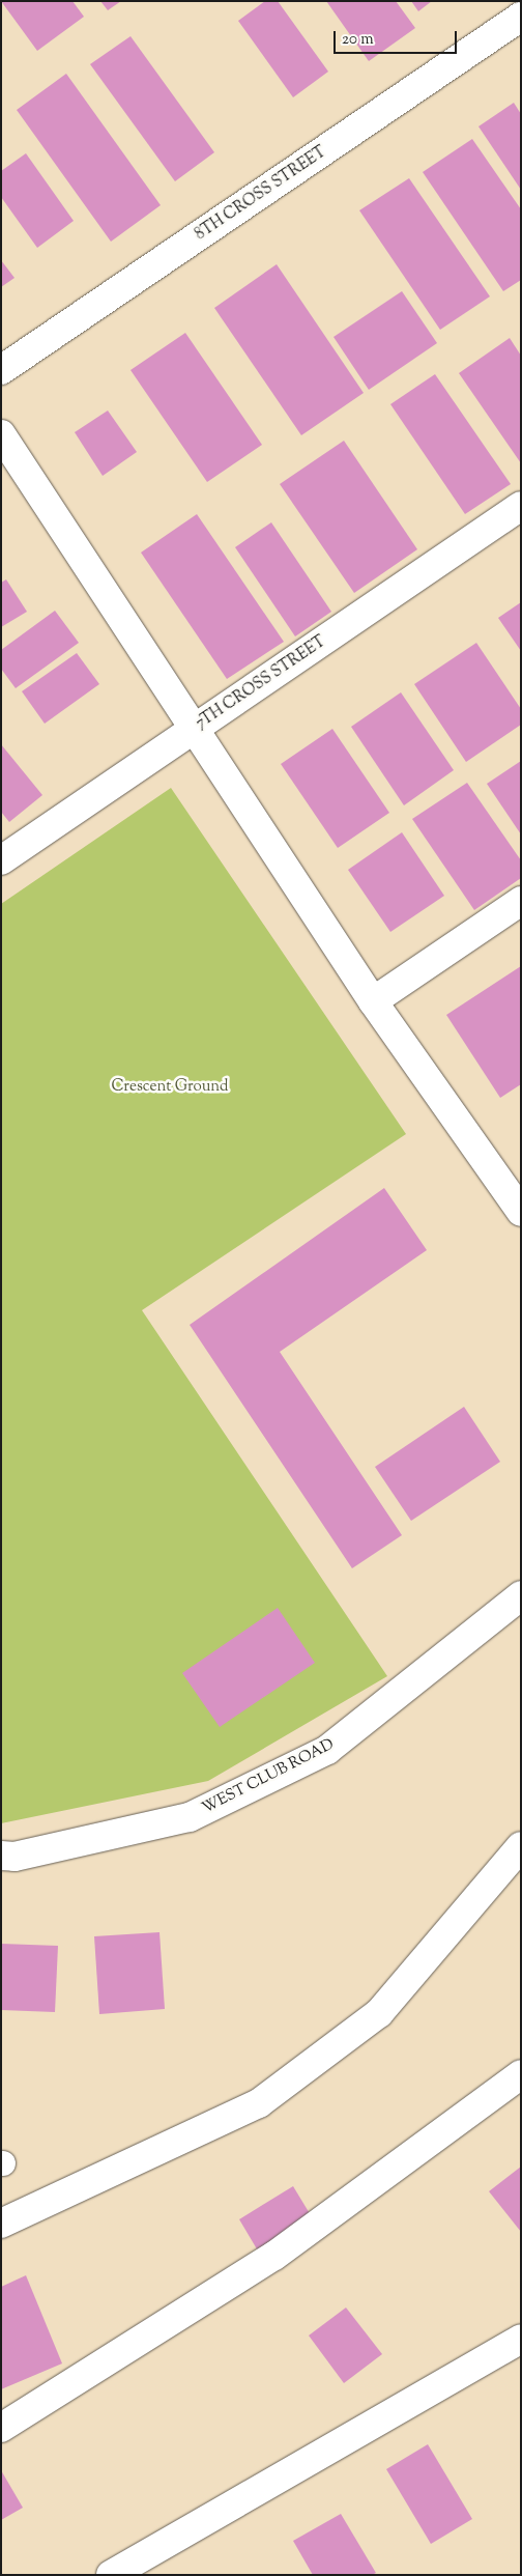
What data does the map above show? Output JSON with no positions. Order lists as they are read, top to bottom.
{
  "streets": {
    "street": ["8TH CROSS STREET", "7TH CROSS STREET", "WEST CLUB ROAD"]
  },
  "parks": ["Crescent Ground"],
  "scale_bar": "20 m"
}
